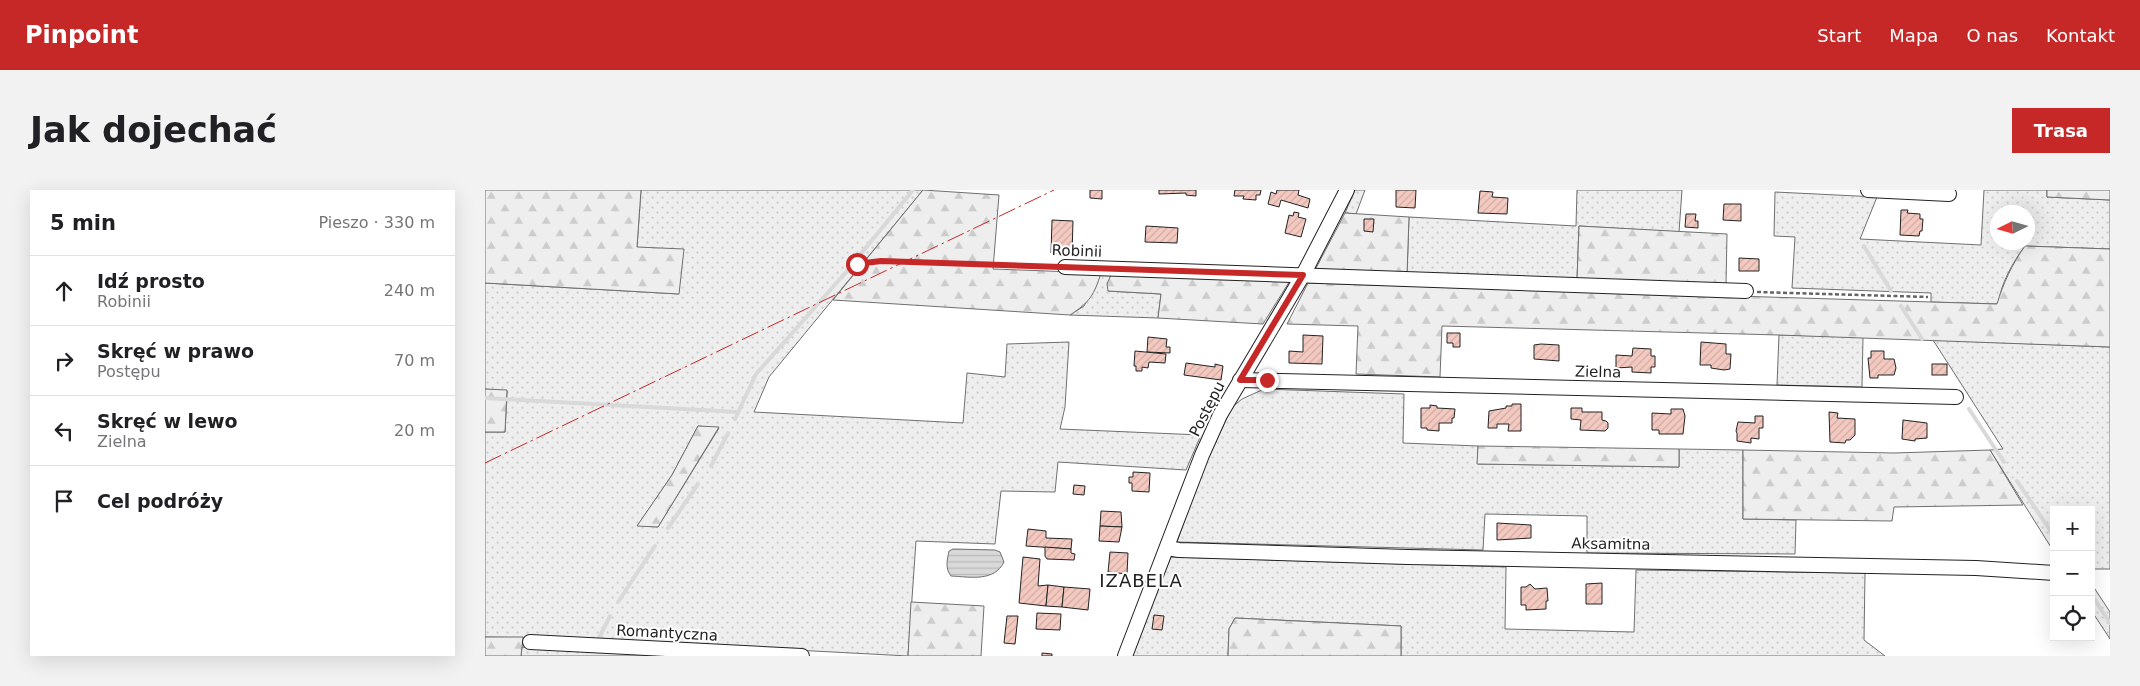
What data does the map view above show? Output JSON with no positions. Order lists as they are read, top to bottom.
{
  "streets": {
    "street": [
      "Robinii",
      "Zielna",
      "Postępu",
      "Aksamitna",
      "Romantyczna"
    ]
  },
  "crossings": [
    ["Robinii", "Postępu"],
    ["Zielna", "Postępu"],
    ["Postępu", "Aksamitna"]
  ],
  "districts": ["IZABELA"],
  "north": "left",
  "page": {
    "header": "Pinpoint",
    "nav": [
      "Start",
      "Mapa",
      "O nas",
      "Kontakt"
    ],
    "buttons": "Trasa",
    "title": "Jak dojechać",
    "heading": ["5 min", "Pieszo · 330 m"],
    "list": [
      ["Idź prosto", "Robinii", "240 m"],
      ["Skręć w prawo", "Postępu", "70 m"],
      ["Skręć w lewo", "Zielna", "20 m"],
      "Cel podróży"
    ],
    "map_buttons": ["+", "−"]
  }
}
